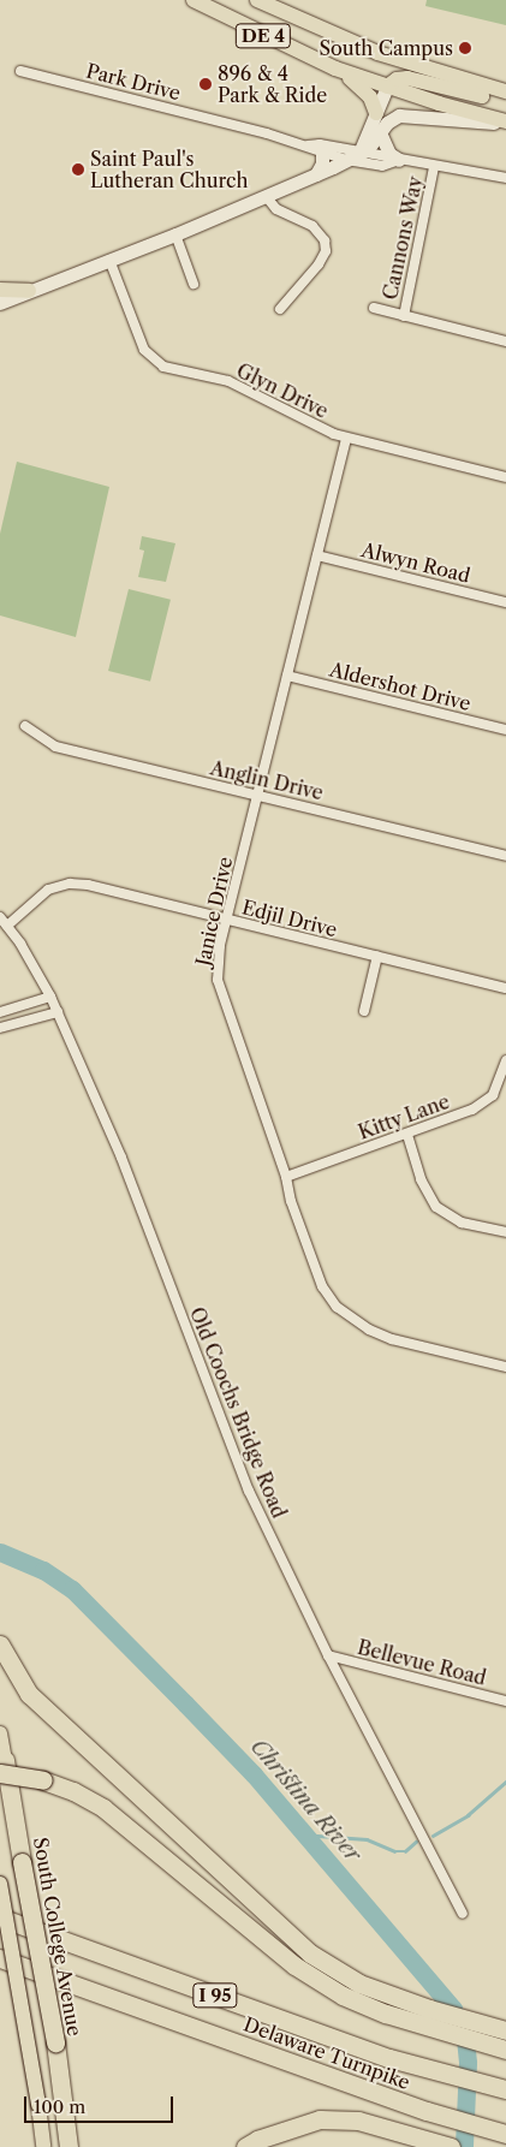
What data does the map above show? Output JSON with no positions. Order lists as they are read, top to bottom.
{
  "streets": {
    "highway": ["South College Avenue", "I 95", "Delaware Turnpike"],
    "main road": ["DE 4"],
    "street": [
      "Park Drive",
      "Cannons Way",
      "Glyn Drive",
      "Alwyn Road",
      "Aldershot Drive",
      "Anglin Drive",
      "Janice Drive",
      "Edjil Drive",
      "Kitty Lane",
      "Old Coochs Bridge Road",
      "Bellevue Road"
    ]
  },
  "crossings": [
    ["Park Drive", "Cannons Way"],
    ["Glyn Drive", "Janice Drive"],
    ["Alwyn Road", "Janice Drive"],
    ["Aldershot Drive", "Janice Drive"],
    ["Anglin Drive", "Janice Drive"],
    ["Janice Drive", "Edjil Drive"],
    ["Janice Drive", "Kitty Lane"],
    ["Edjil Drive", "Old Coochs Bridge Road"],
    ["Old Coochs Bridge Road", "Bellevue Road"]
  ],
  "water": ["Christina River"],
  "places": ["South Campus", "896 & 4 Park & Ride", "Saint Paul's Lutheran Church"],
  "scale_bar": "100 m"
}
